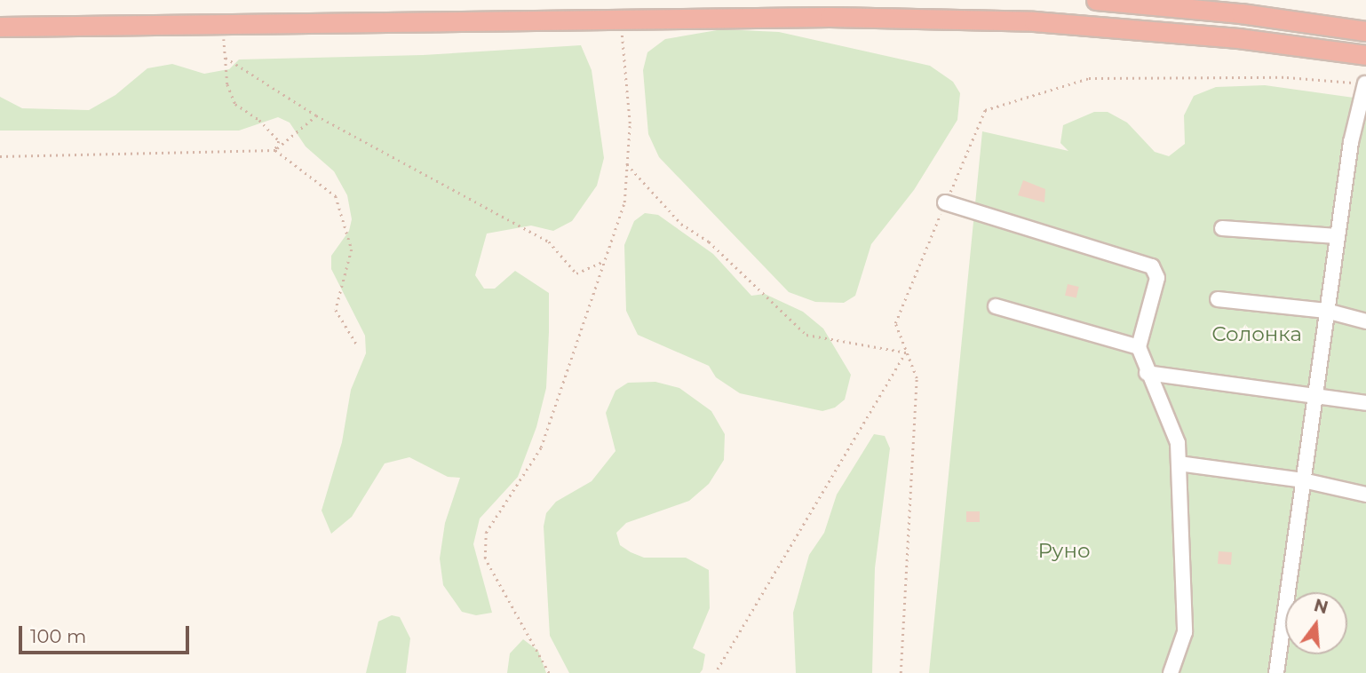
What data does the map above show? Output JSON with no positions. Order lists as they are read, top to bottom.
{
  "parks": ["Солонка", "Руно"],
  "scale_bar": "100 m",
  "north": "top"
}
